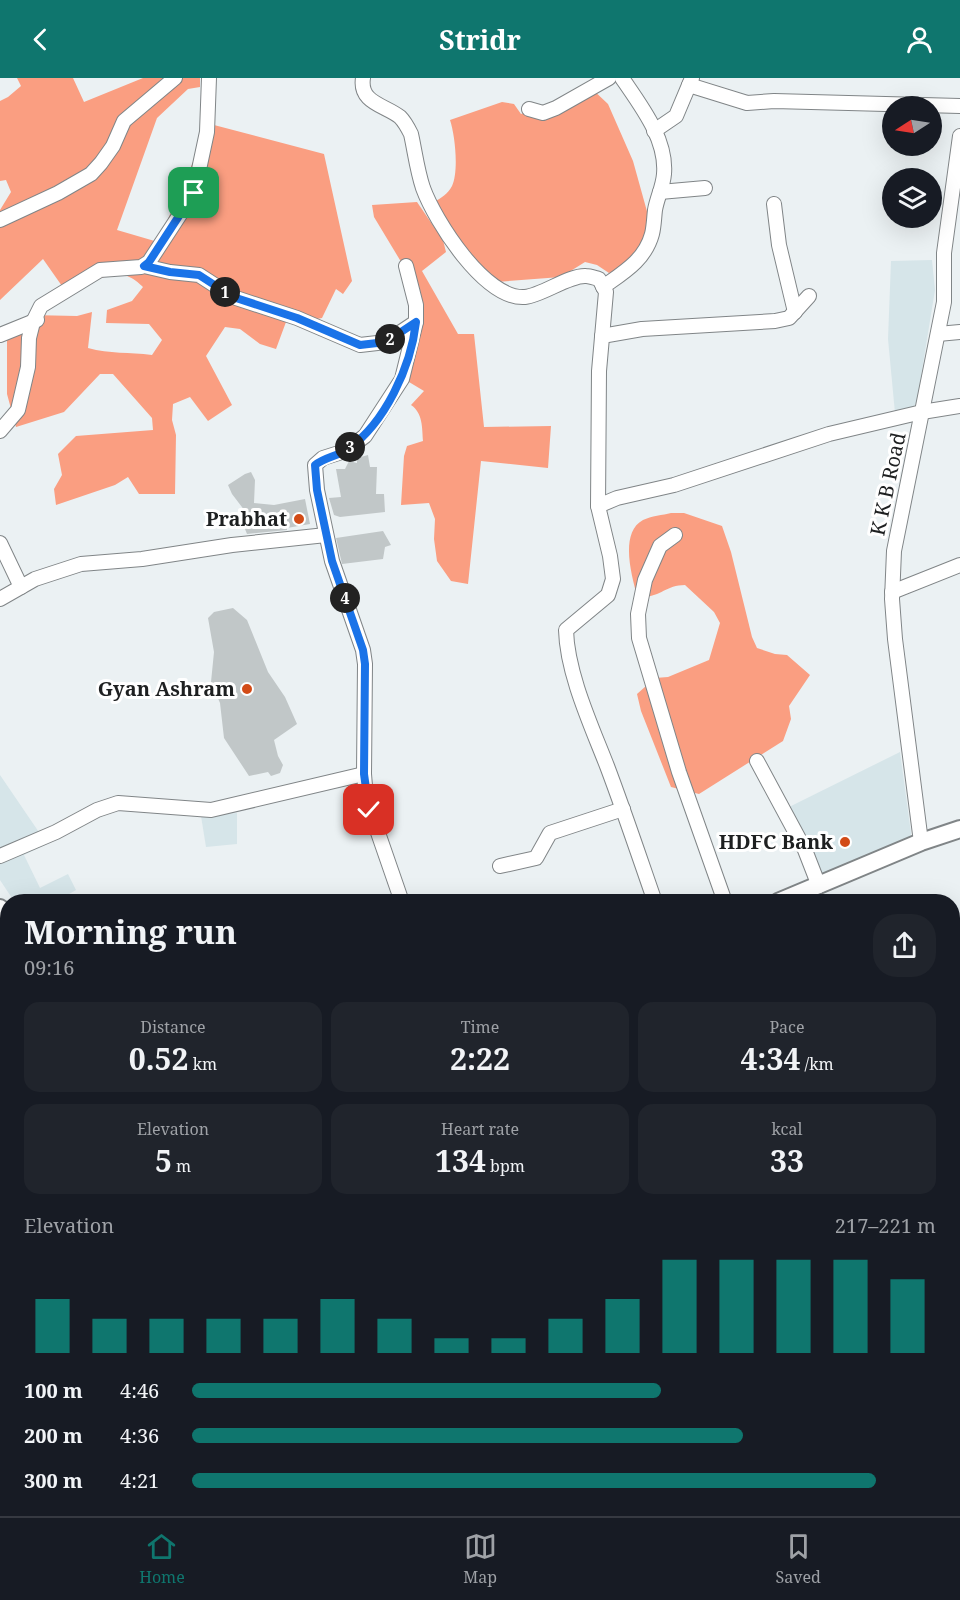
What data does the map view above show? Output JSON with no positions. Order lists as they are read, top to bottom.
{
  "streets": {
    "street": ["K K B Road"]
  },
  "places": ["Prabhat", "Gyan Ashram", "HDFC Bank"],
  "north": "left",
  "page": {
    "header": "Stridr",
    "pins": [
      "1",
      "2",
      "3",
      "4"
    ],
    "heading": ["Morning run", "09:16"],
    "stats": [
      ["Distance", "0.52 km"],
      ["Time", "2:22"],
      ["Pace", "4:34 /km"],
      ["Elevation", "5 m"],
      ["Heart rate", "134 bpm"],
      ["kcal", "33"]
    ],
    "chart": ["Elevation", "217–221 m"],
    "list": [
      {
        "name": "100 m",
        "note": "4:46"
      },
      {
        "name": "200 m",
        "note": "4:36"
      },
      {
        "name": "300 m",
        "note": "4:21"
      }
    ],
    "tabs": ["Home", "Map", "Saved"]
  }
}
